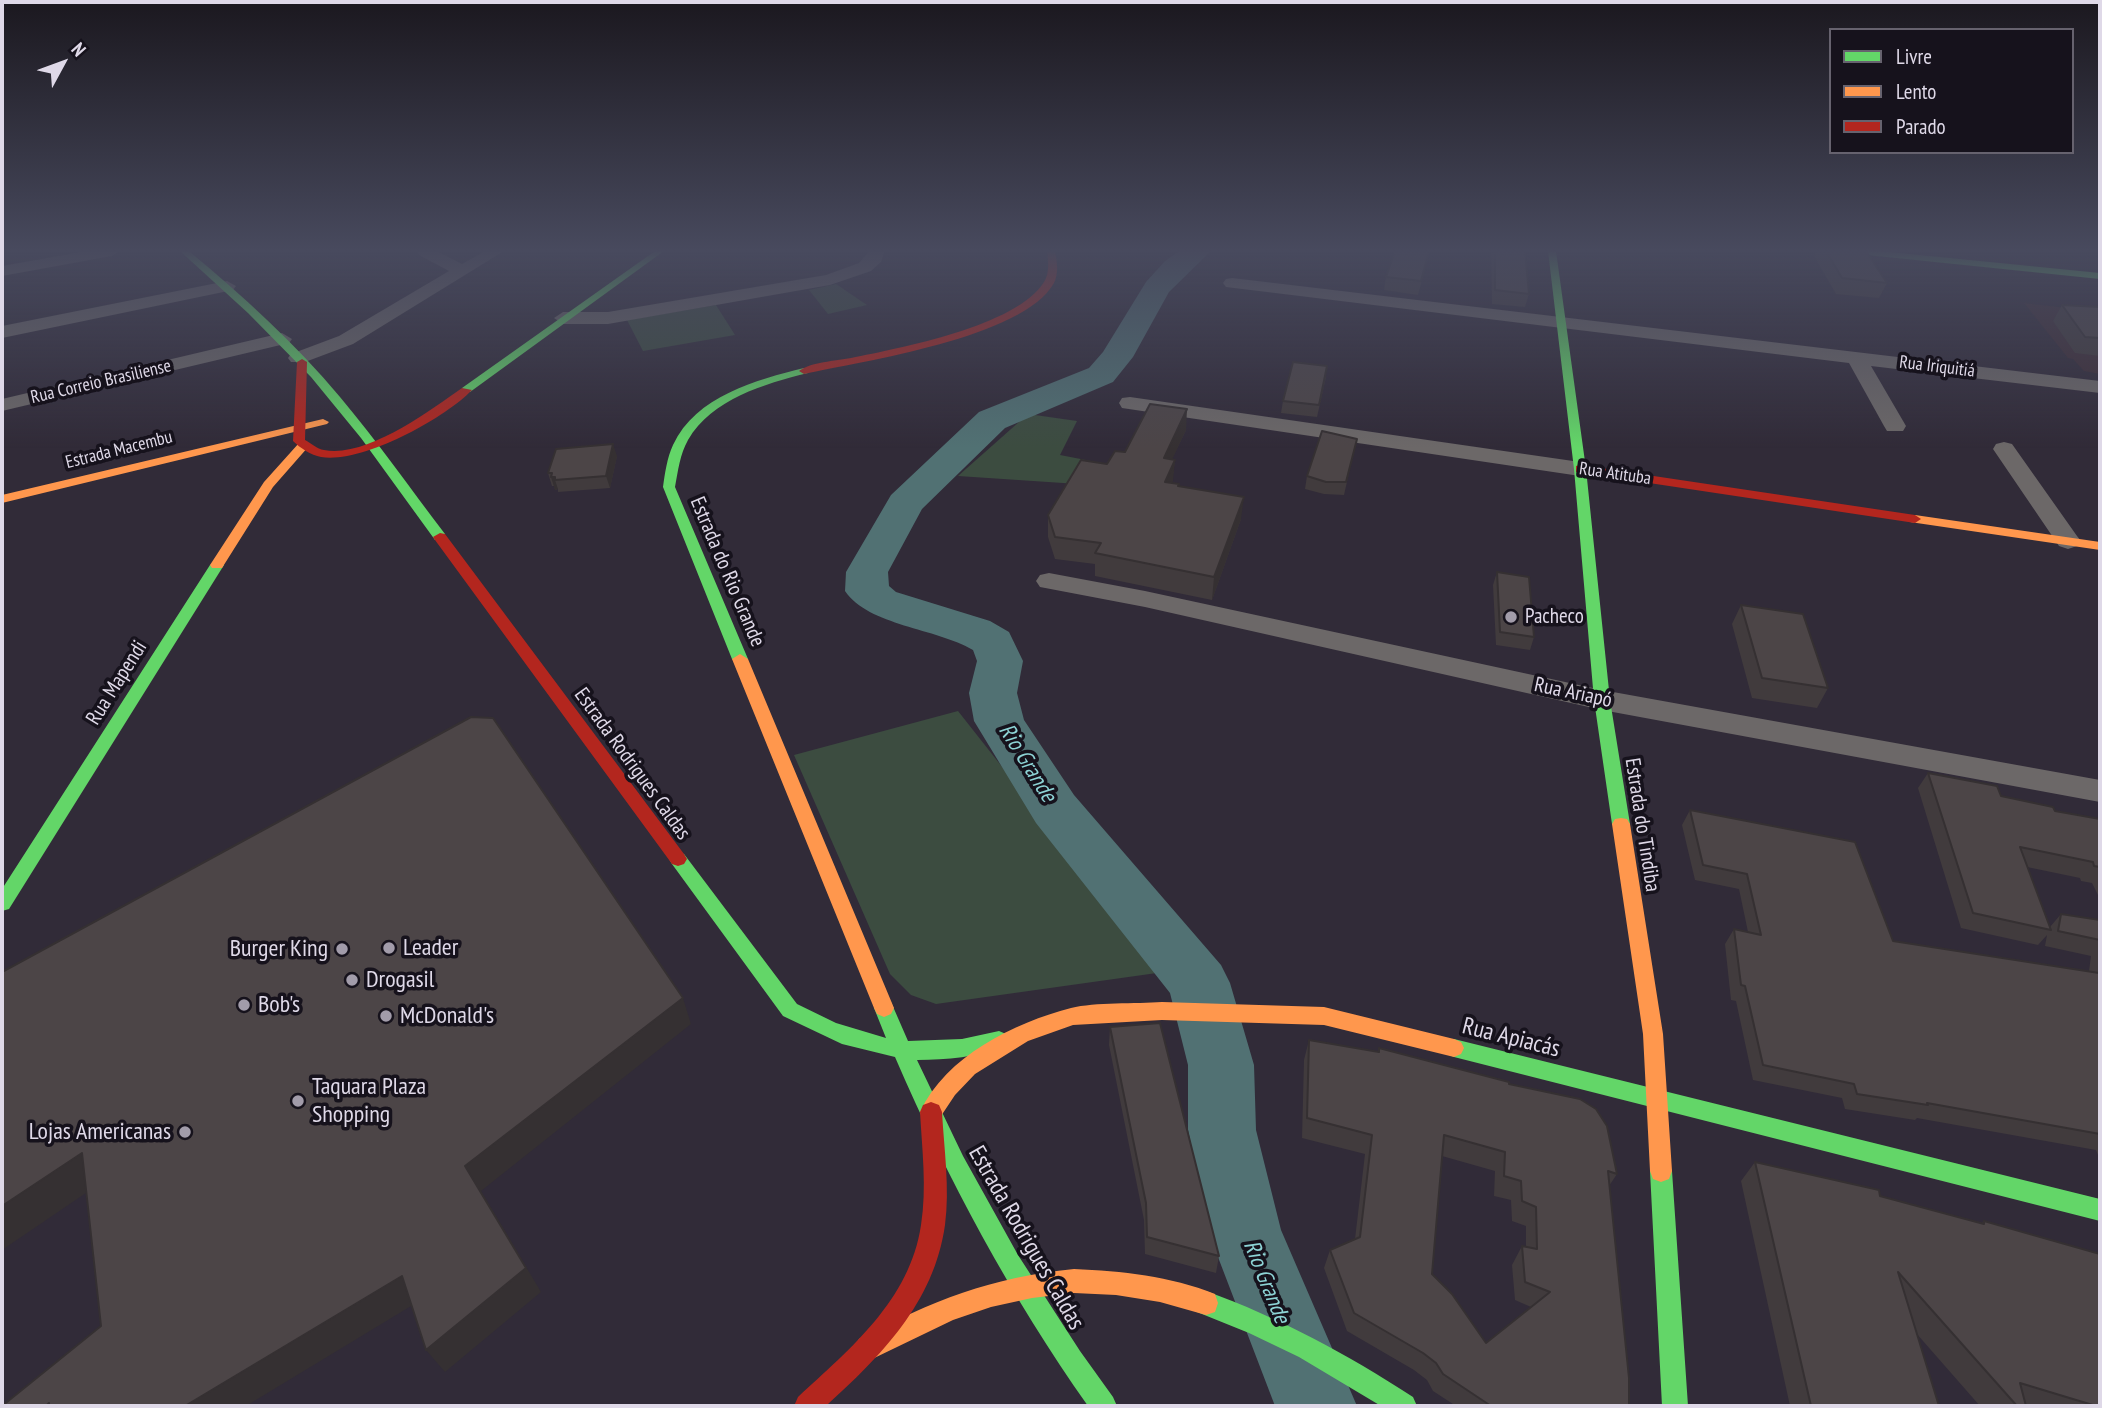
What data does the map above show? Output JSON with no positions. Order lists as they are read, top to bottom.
{
  "streets": {
    "main road": [
      "Estrada Macembu",
      "Rua Atituba",
      "Estrada do Rio Grande",
      "Rua Mapendi",
      "Estrada Rodrigues Caldas",
      "Estrada do Tindiba",
      "Rua Apiacás"
    ],
    "street": ["Rua Iriquitiá", "Rua Correio Brasiliense", "Rua Ariapó"]
  },
  "crossings": [
    ["Rua Iriquitiá", "Estrada do Tindiba"],
    ["Rua Correio Brasiliense", "Estrada Rodrigues Caldas"],
    ["Estrada Macembu", "Rua Mapendi"],
    ["Estrada Macembu", "Estrada Rodrigues Caldas"],
    ["Rua Atituba", "Estrada do Tindiba"],
    ["Estrada do Rio Grande", "Estrada Rodrigues Caldas"],
    ["Rua Ariapó", "Estrada do Tindiba"],
    ["Estrada Rodrigues Caldas", "Rua Apiacás"],
    ["Estrada do Tindiba", "Rua Apiacás"]
  ],
  "water": ["Rio Grande"],
  "places": [
    "Pacheco",
    "Leader",
    "Burger King",
    "Drogasil",
    "Bob's",
    "McDonald's",
    "Taquara Plaza Shopping",
    "Lojas Americanas"
  ],
  "legend": ["Livre", "Lento", "Parado"],
  "north": "top right"
}
